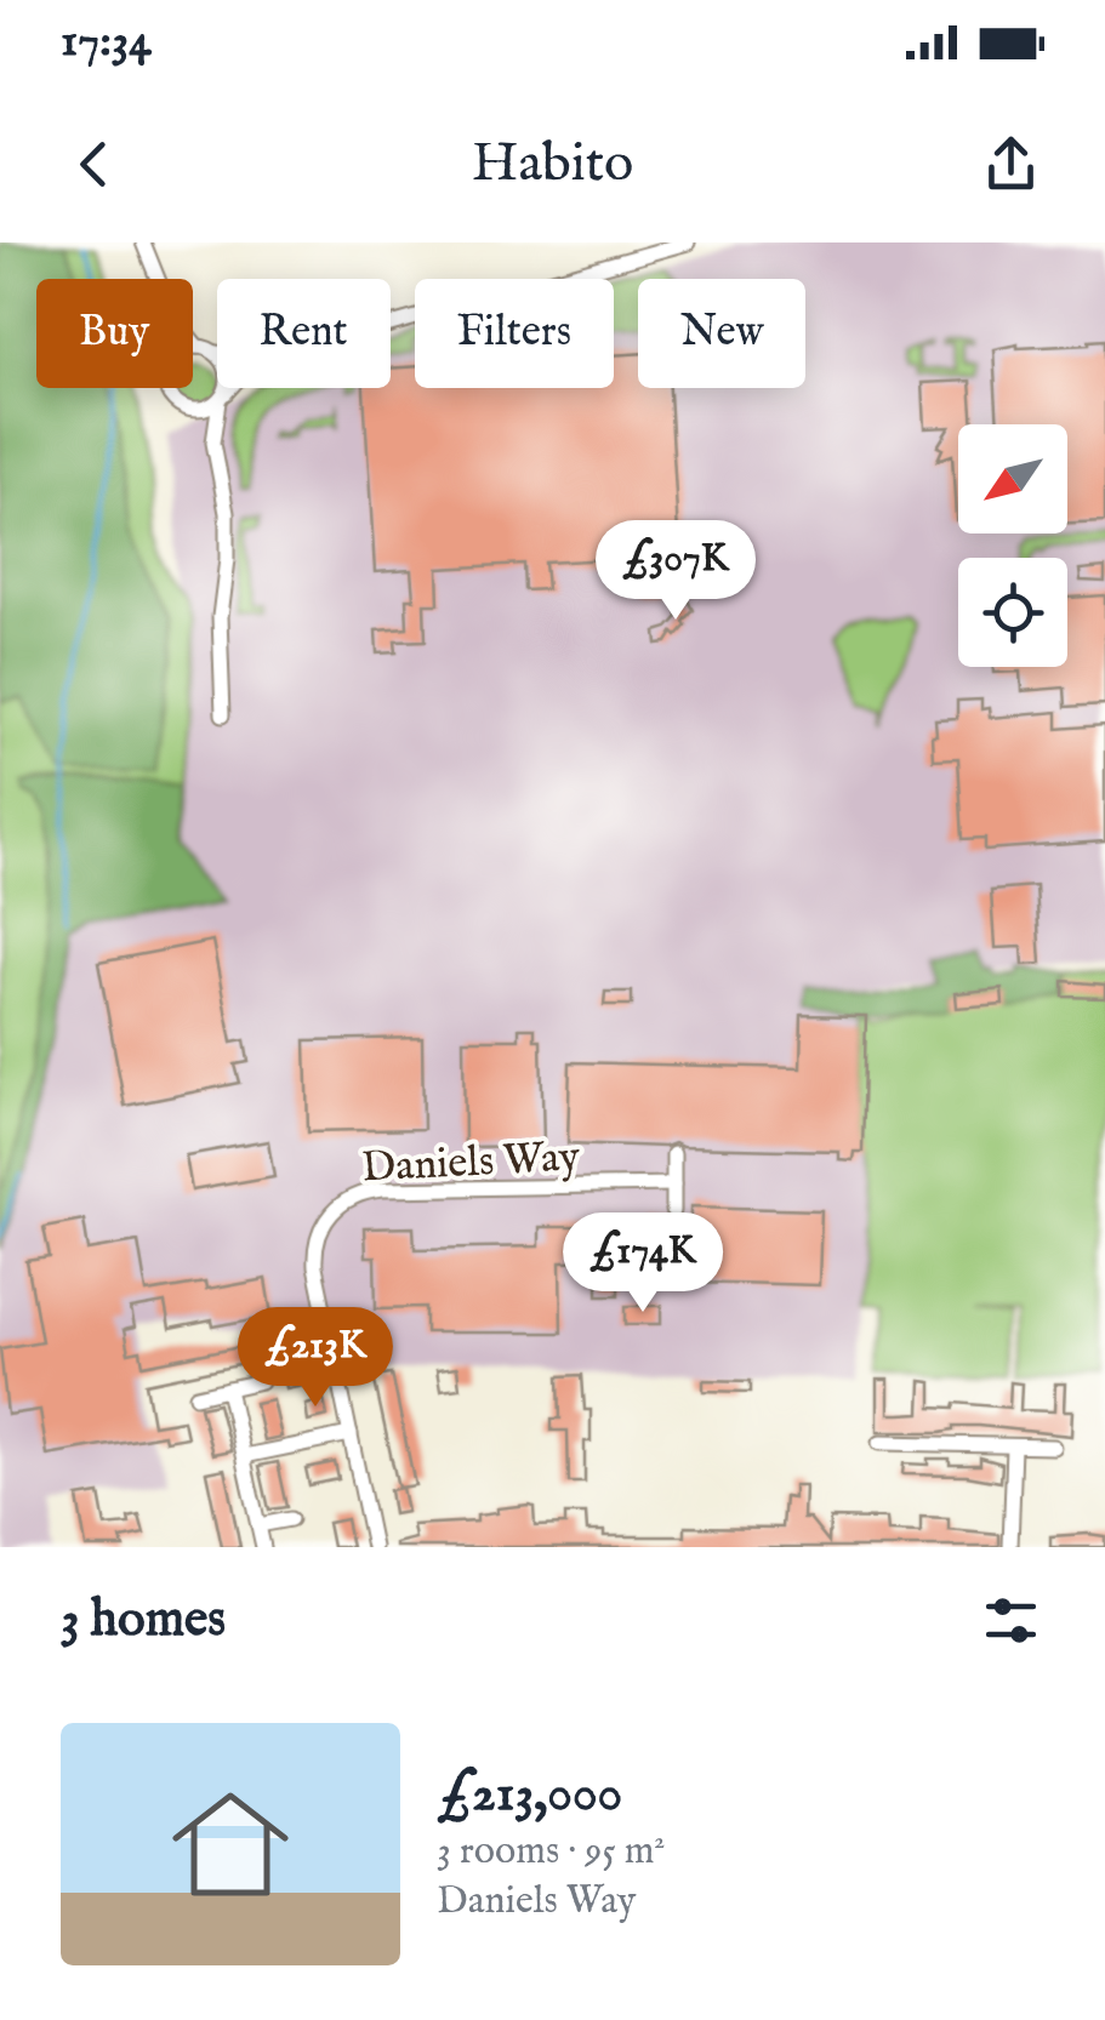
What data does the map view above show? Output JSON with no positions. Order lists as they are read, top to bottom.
{
  "streets": {
    "street": ["Daniels Way"]
  },
  "north": "bottom left",
  "page": {
    "status": "17:34",
    "header": "Habito",
    "chip": [
      "Buy",
      "Rent",
      "Filters",
      "New"
    ],
    "price": ["£307K", "£174K", "£213K"],
    "heading": "3 homes",
    "list": [
      {
        "name": "£213,000",
        "note": "3 rooms · 95 m² · Daniels Way"
      }
    ]
  }
}
